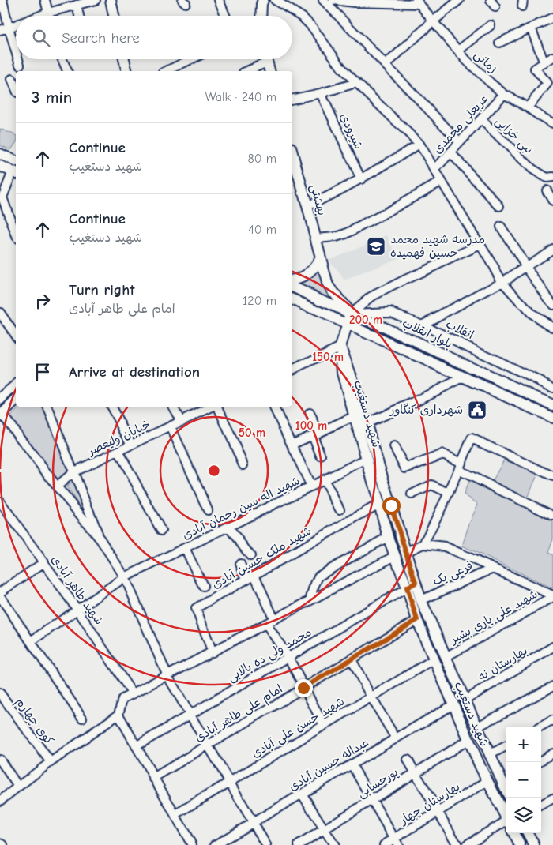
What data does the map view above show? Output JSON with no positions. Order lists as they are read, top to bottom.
{
  "streets": {
    "main road": ["بهشتی", "بلوار انقلاب", "شهید دستغیب"],
    "street": [
      "زمانی",
      "عربعلی محمدی",
      "شیرودی",
      "نبی خزایی",
      "انقلاب",
      "خیابان ولیعصر",
      "شهید اله سین رحمان آبادی",
      "شهید ملک حسین آبادی",
      "فرعی یک",
      "شهید طاهر آبادی",
      "شهید علی یاری بشیر",
      "محمد ولی ده بالایی",
      "بهارستان نه",
      "امام علی طاهر آبادی",
      "کوی چهارم",
      "شهید حسن علی آبادی",
      "عبداله حسین آبادی",
      "پورحسابی",
      "بهارستان چهار"
    ]
  },
  "crossings": [
    ["زمانی", "عربعلی محمدی"],
    ["عربعلی محمدی", "نبی خزایی"],
    ["بهشتی", "انقلاب"],
    ["بهشتی", "بلوار انقلاب"],
    ["انقلاب", "بلوار انقلاب"],
    ["شهید دستغیب", "شهید اله سین رحمان آبادی"],
    ["شهید دستغیب", "شهید ملک حسین آبادی"],
    ["شهید دستغیب", "فرعی یک"],
    ["شهید دستغیب", "شهید علی یاری بشیر"],
    ["شهید دستغیب", "محمد ولی ده بالایی"],
    ["شهید دستغیب", "بهارستان نه"],
    ["شهید دستغیب", "امام علی طاهر آبادی"],
    ["شهید دستغیب", "شهید حسن علی آبادی"],
    ["شهید دستغیب", "عبداله حسین آبادی"],
    ["شهید دستغیب", "پورحسابی"],
    ["شهید دستغیب", "بهارستان چهار"],
    ["شهید اله سین رحمان آبادی", "شهید طاهر آبادی"]
  ],
  "places": {
    "school or university": ["مدرسه شهید محمد حسین فهمیده"],
    "public building": ["شهرداری کنگاور"]
  },
  "page": {
    "search": "Search here",
    "heading": ["3 min", "Walk · 240 m"],
    "list": [
      ["Continue", "شهید دستغیب", "80 m"],
      ["Continue", "شهید دستغیب", "40 m"],
      ["Turn right", "امام علی طاهر آبادی", "120 m"],
      "Arrive at destination"
    ],
    "map_buttons": ["+", "−"]
  },
  "rings": [
    "200 m",
    "150 m",
    "100 m",
    "50 m"
  ]
}
